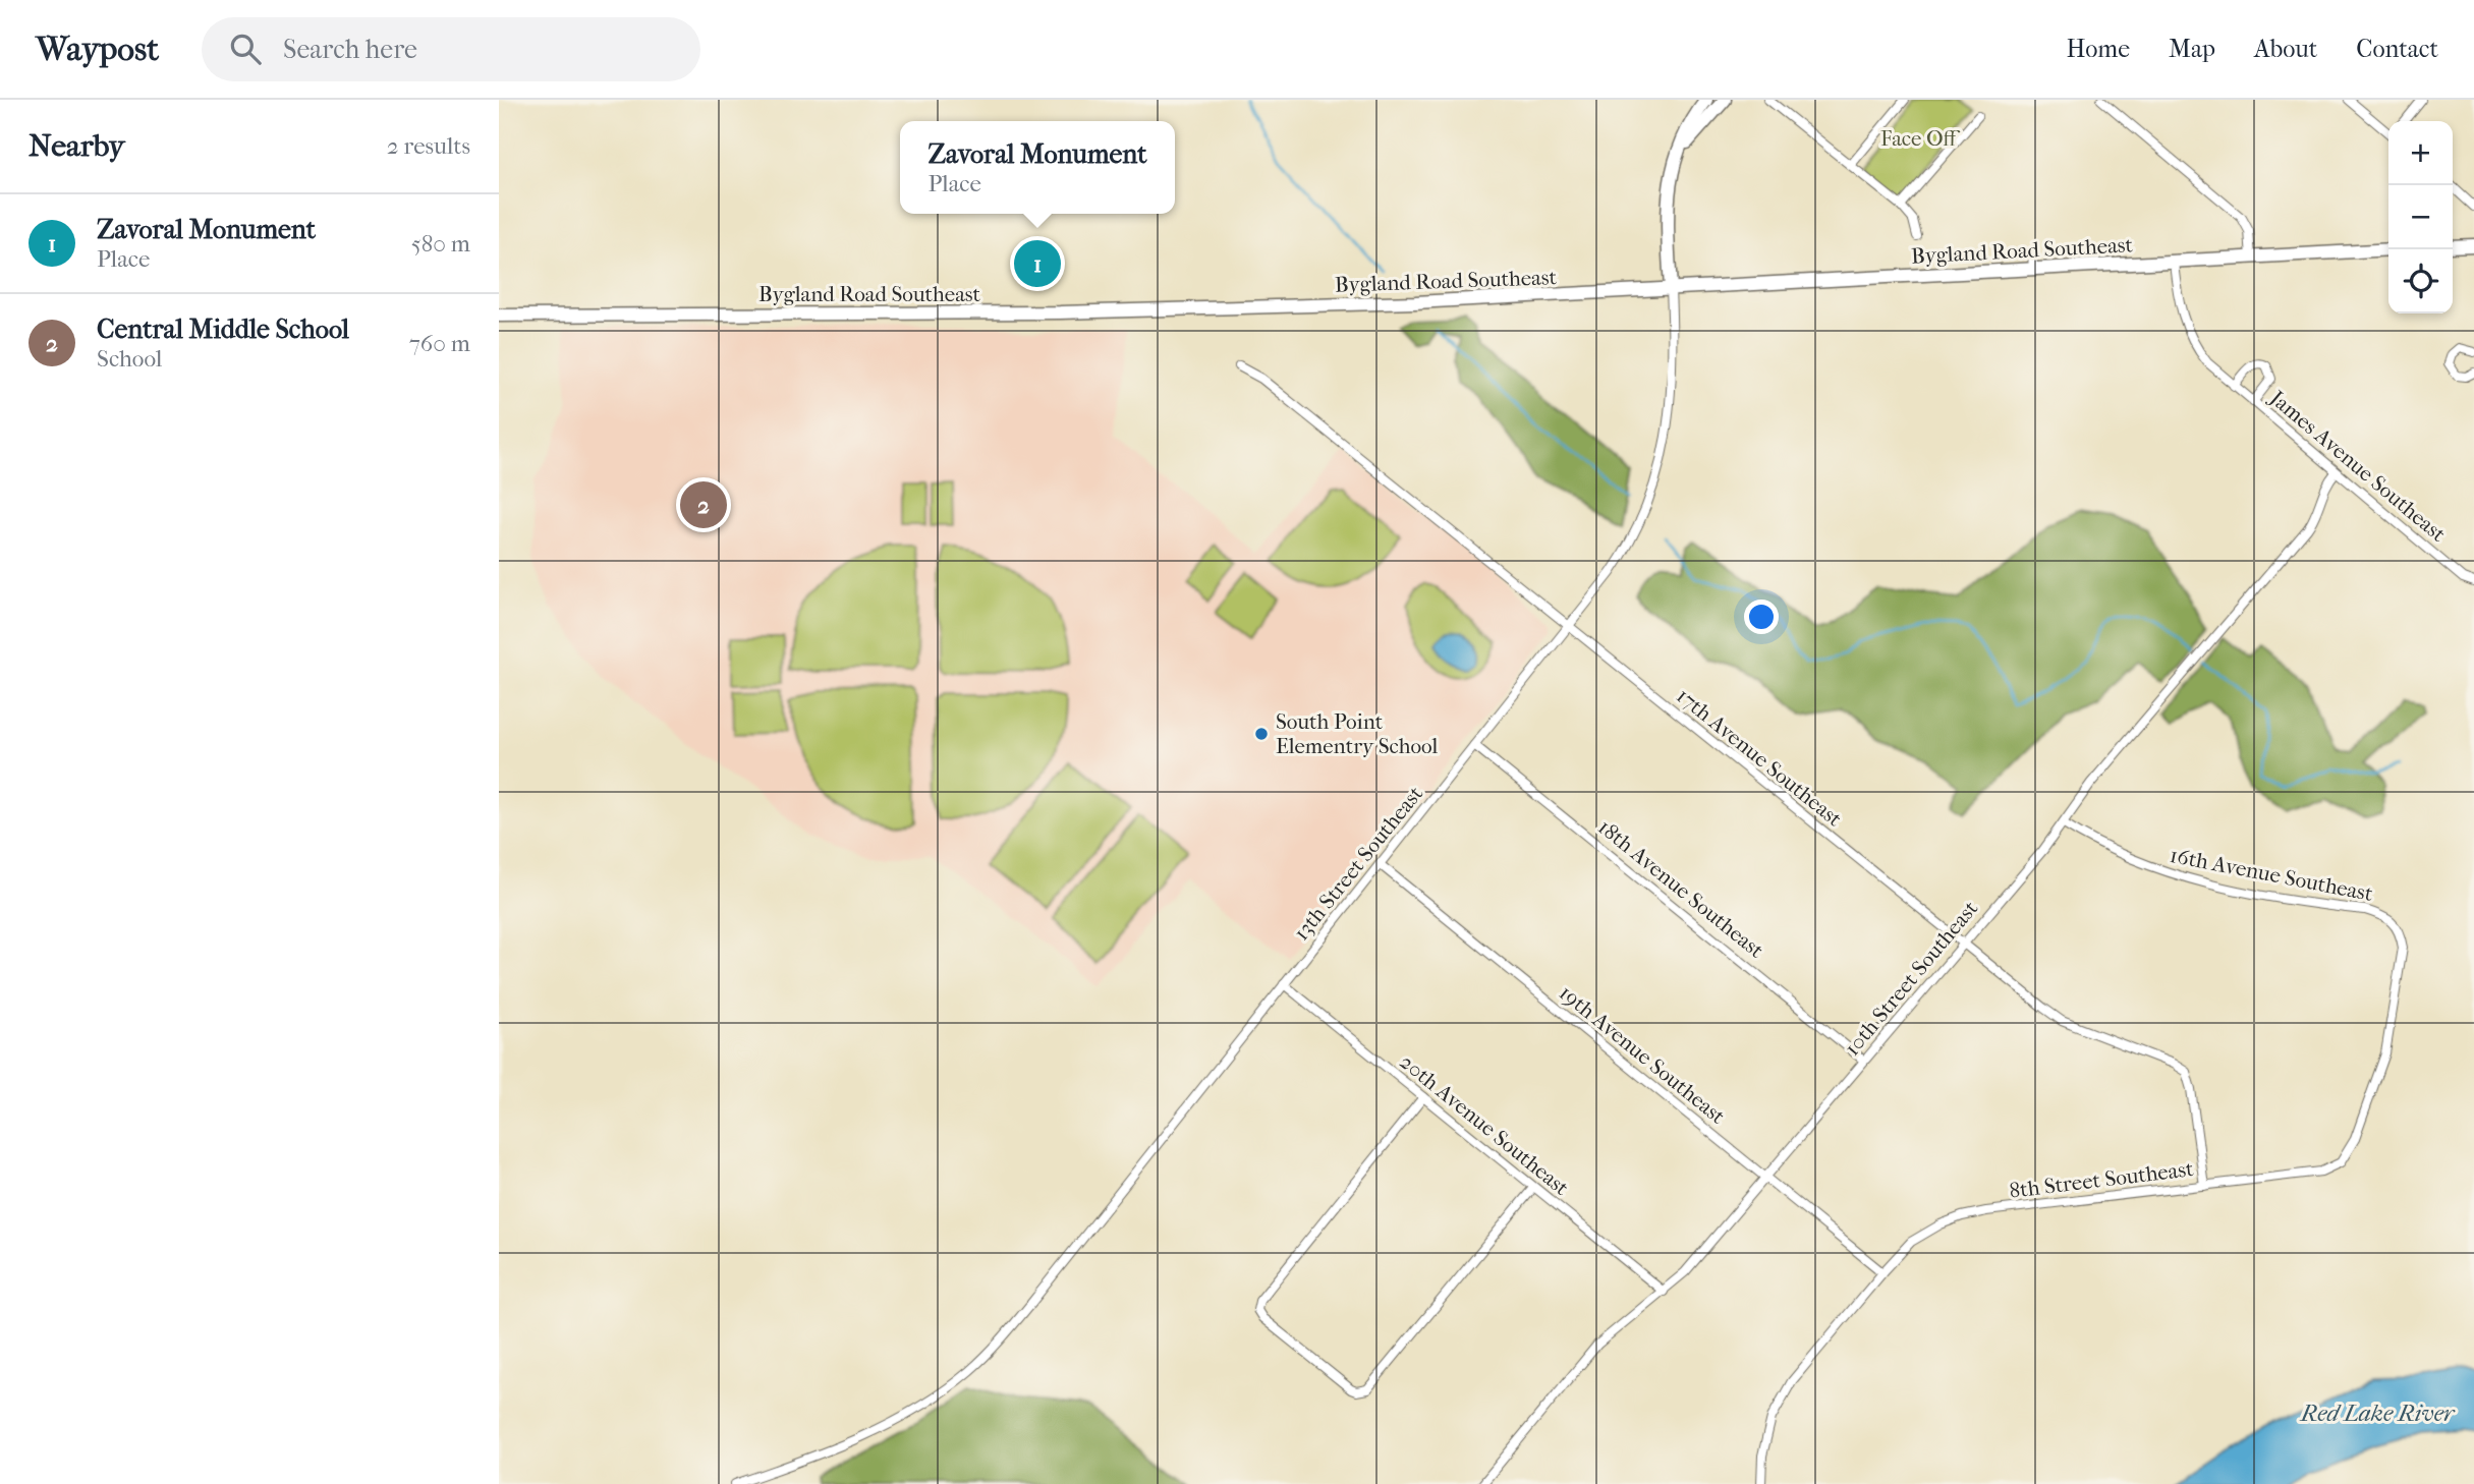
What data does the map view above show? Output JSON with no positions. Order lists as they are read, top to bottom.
{
  "streets": {
    "street": [
      "Bygland Road Southeast",
      "James Avenue Southeast",
      "17th Avenue Southeast",
      "13th Street Southeast",
      "16th Avenue Southeast",
      "18th Avenue Southeast",
      "10th Street Southeast",
      "19th Avenue Southeast",
      "20th Avenue Southeast",
      "8th Street Southeast"
    ]
  },
  "crossings": [
    ["Bygland Road Southeast", "James Avenue Southeast"],
    ["Bygland Road Southeast", "13th Street Southeast"],
    ["James Avenue Southeast", "10th Street Southeast"],
    ["17th Avenue Southeast", "13th Street Southeast"],
    ["17th Avenue Southeast", "10th Street Southeast"],
    ["17th Avenue Southeast", "8th Street Southeast"],
    ["13th Street Southeast", "18th Avenue Southeast"],
    ["13th Street Southeast", "19th Avenue Southeast"],
    ["13th Street Southeast", "20th Avenue Southeast"],
    ["16th Avenue Southeast", "10th Street Southeast"],
    ["16th Avenue Southeast", "8th Street Southeast"],
    ["18th Avenue Southeast", "10th Street Southeast"],
    ["10th Street Southeast", "19th Avenue Southeast"],
    ["10th Street Southeast", "20th Avenue Southeast"],
    ["19th Avenue Southeast", "8th Street Southeast"]
  ],
  "water": ["Red Lake River"],
  "parks": ["Face Off"],
  "places": ["South Point Elementry School"],
  "page": {
    "header": "Waypost",
    "search": "Search here",
    "nav": [
      "Home",
      "Map",
      "About",
      "Contact"
    ],
    "heading": ["Nearby", "2 results"],
    "map_buttons": ["+", "−"],
    "popup": ["Zavoral Monument", "Place"],
    "list": [
      {
        "mark": "1",
        "name": "Zavoral Monument",
        "note": "Place",
        "value": "580 m"
      },
      {
        "mark": "2",
        "name": "Central Middle School",
        "note": "School",
        "value": "760 m"
      }
    ],
    "pins": ["1", "2"]
  }
}
